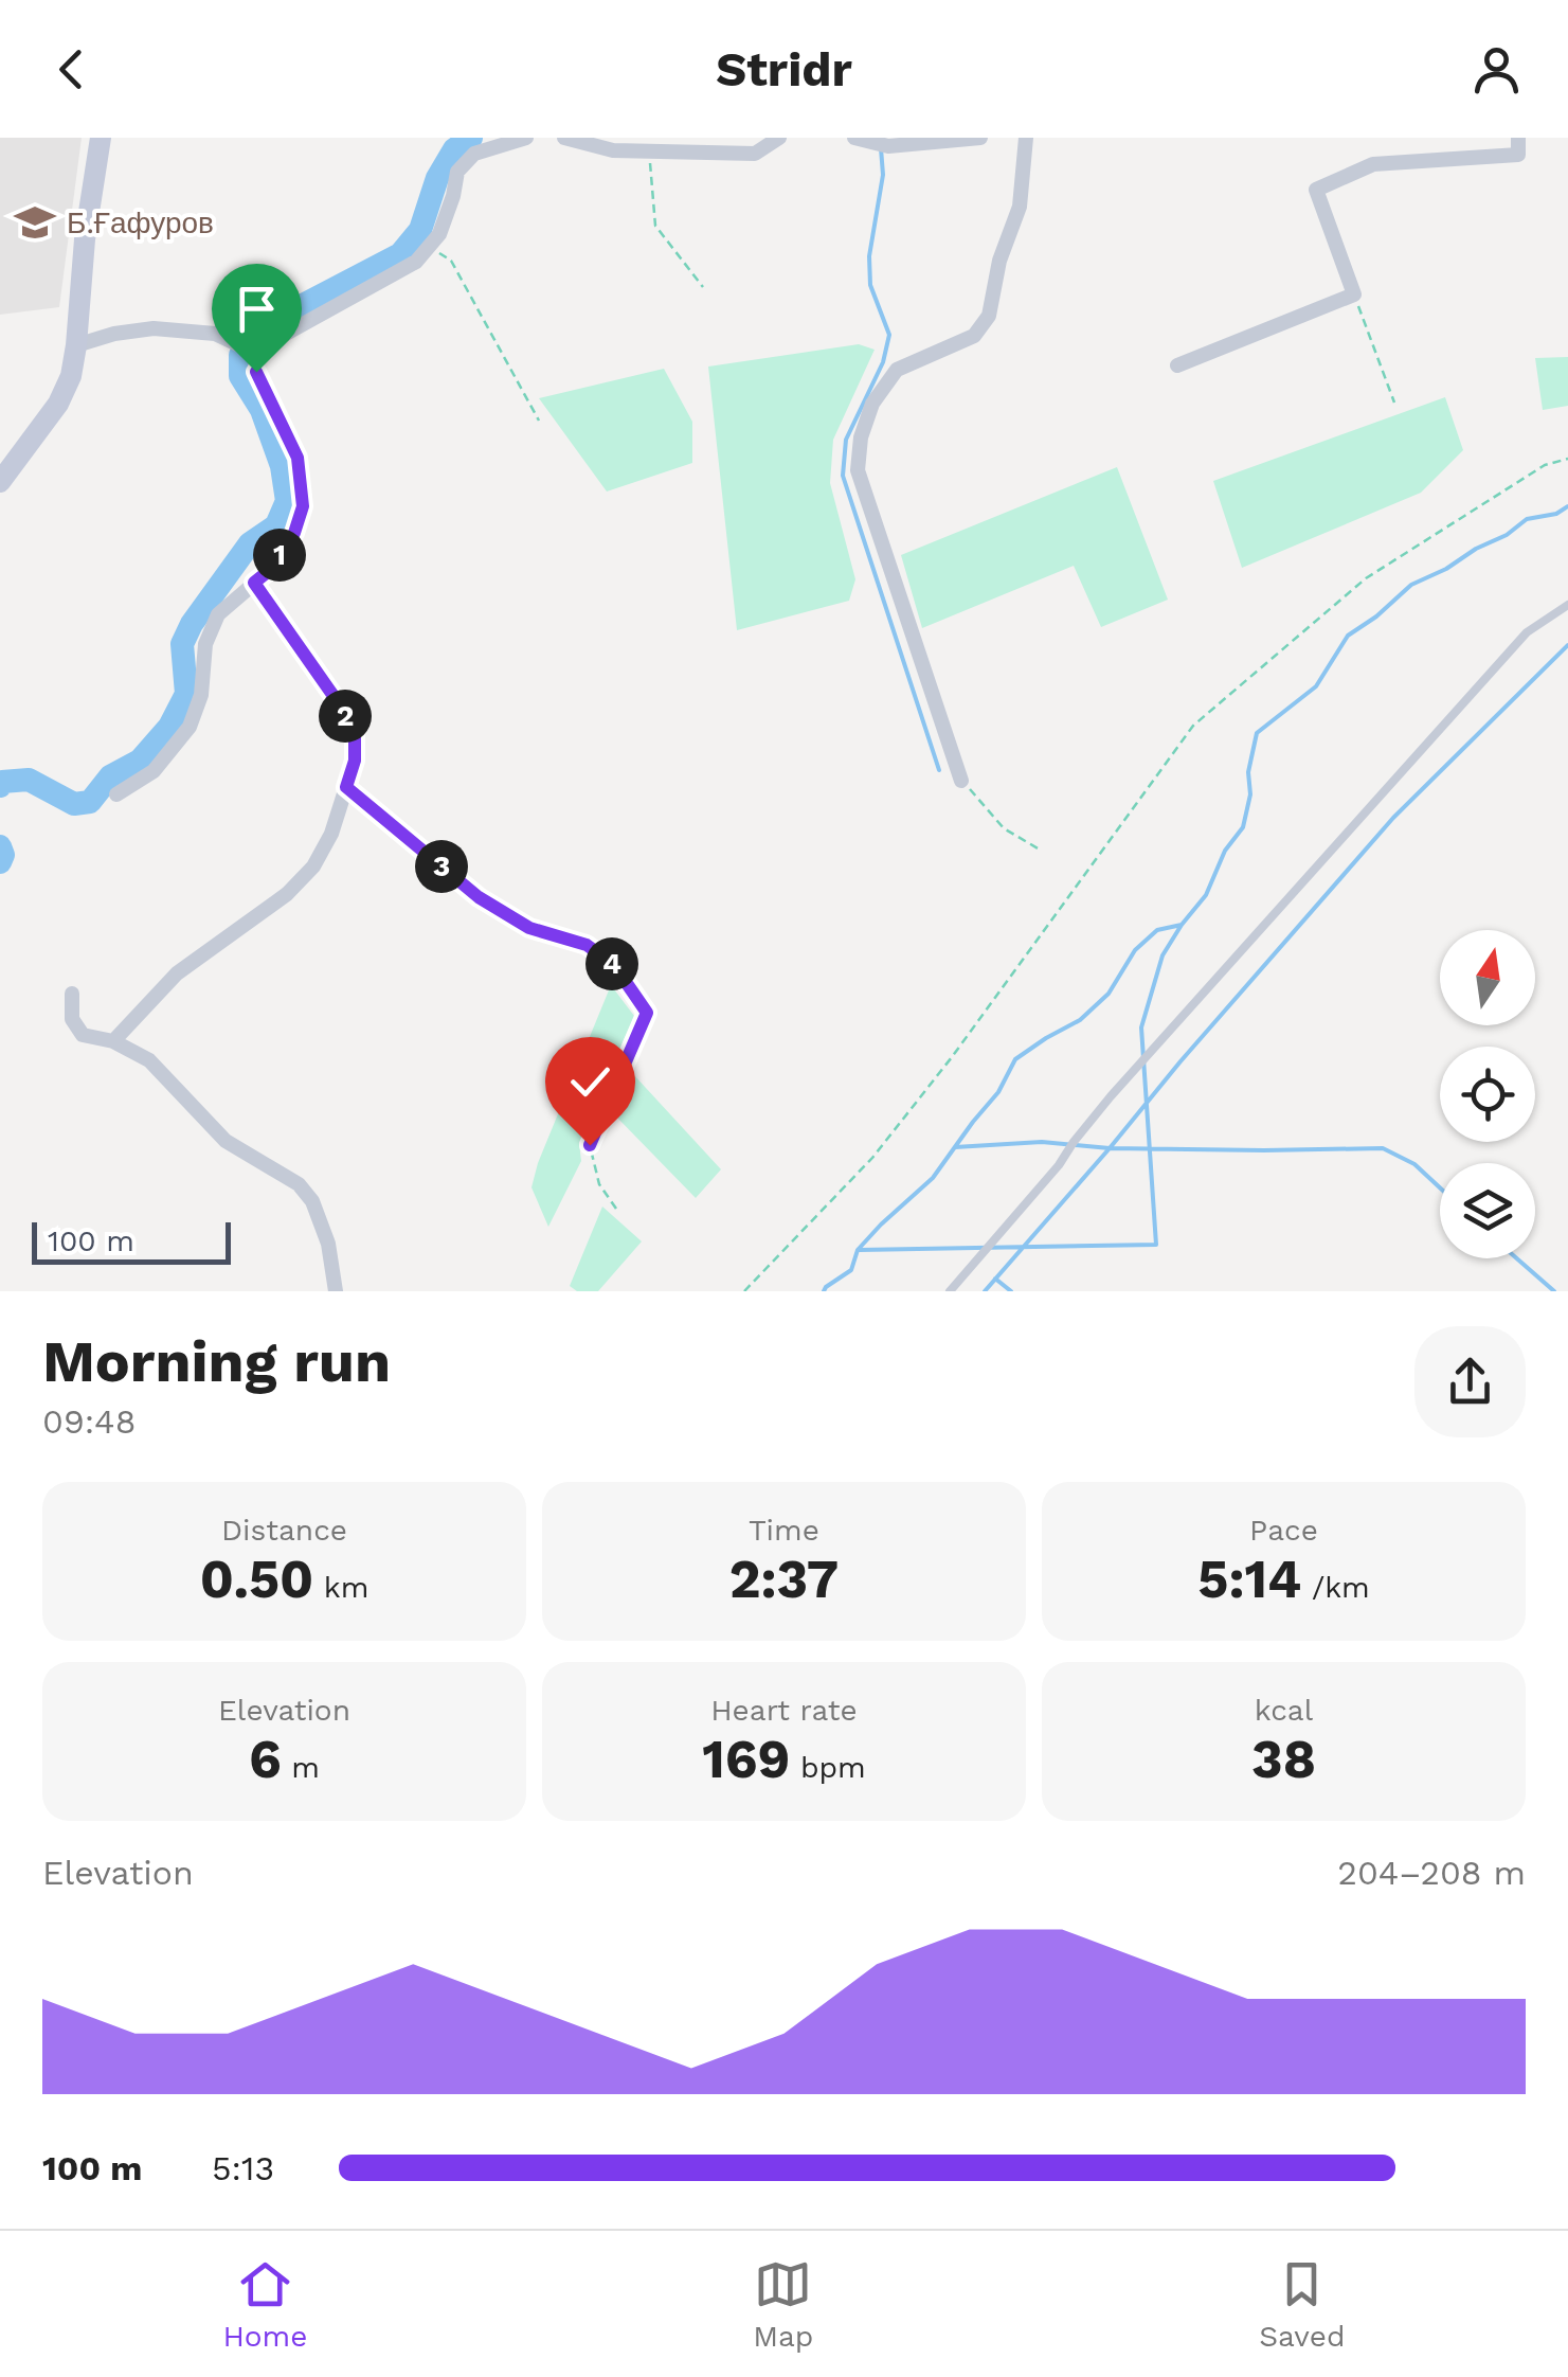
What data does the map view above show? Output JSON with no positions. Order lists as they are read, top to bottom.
{
  "places": {
    "school or university": ["Б.Ғафуров"]
  },
  "scale_bar": "100 m",
  "north": "top",
  "page": {
    "header": "Stridr",
    "pins": [
      "1",
      "2",
      "3",
      "4"
    ],
    "scale": "100 m",
    "heading": ["Morning run", "09:48"],
    "stats": [
      ["Distance", "0.50 km"],
      ["Time", "2:37"],
      ["Pace", "5:14 /km"],
      ["Elevation", "6 m"],
      ["Heart rate", "169 bpm"],
      ["kcal", "38"]
    ],
    "chart": ["Elevation", "204–208 m"],
    "list": [
      {
        "name": "100 m",
        "note": "5:13"
      }
    ],
    "tabs": ["Home", "Map", "Saved"]
  }
}
